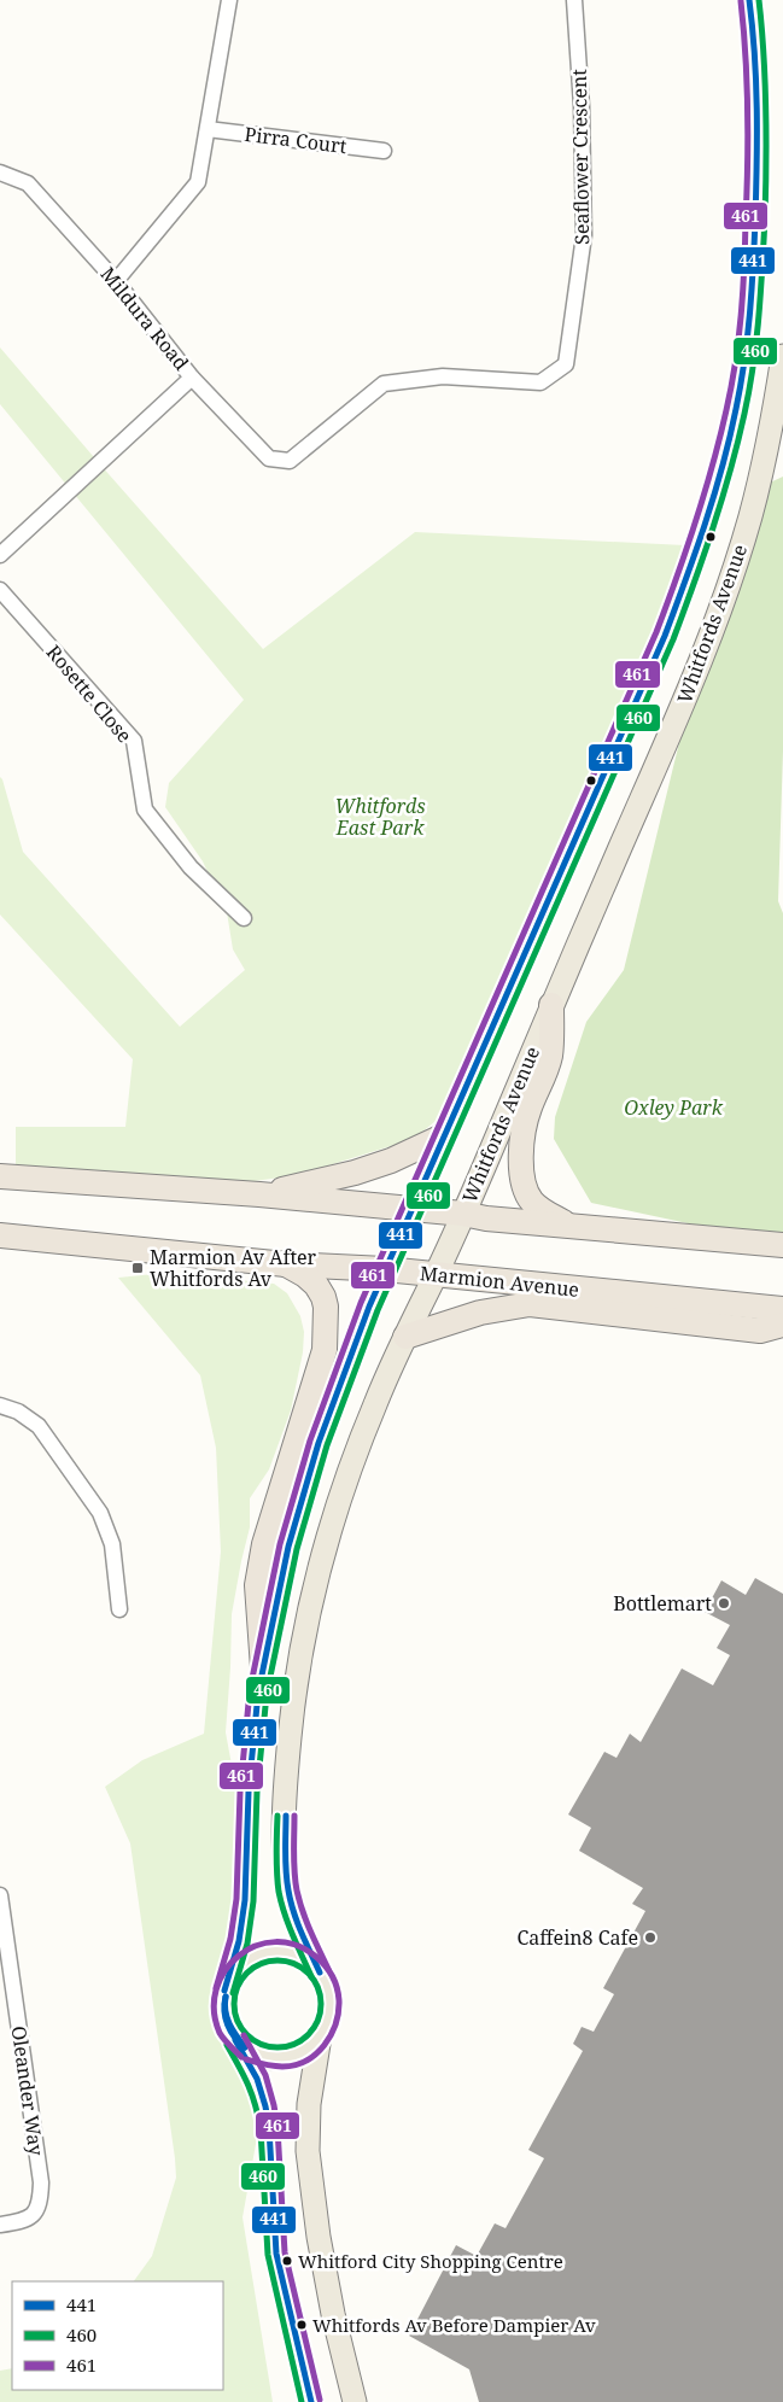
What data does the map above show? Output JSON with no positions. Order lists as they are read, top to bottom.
{
  "streets": {
    "highway": ["Marmion Avenue"],
    "main road": ["Whitfords Avenue"],
    "street": [
      "Pirra Court",
      "Seaflower Crescent",
      "Mildura Road",
      "Rosette Close",
      "Oleander Way"
    ]
  },
  "crossings": [
    ["Seaflower Crescent", "Mildura Road"],
    ["Whitfords Avenue", "Marmion Avenue"]
  ],
  "parks": ["Whitfords East Park", "Oxley Park"],
  "places": {
    "transit": ["Marmion Av After Whitfords Av"],
    "other": [
      "Bottlemart",
      "Caffein8 Cafe",
      "Whitford City Shopping Centre",
      "Whitfords Av Before Dampier Av"
    ]
  },
  "lines": ["transit line 441", "transit line 460", "transit line 461"],
  "legend": ["441", "460", "461"]
}
